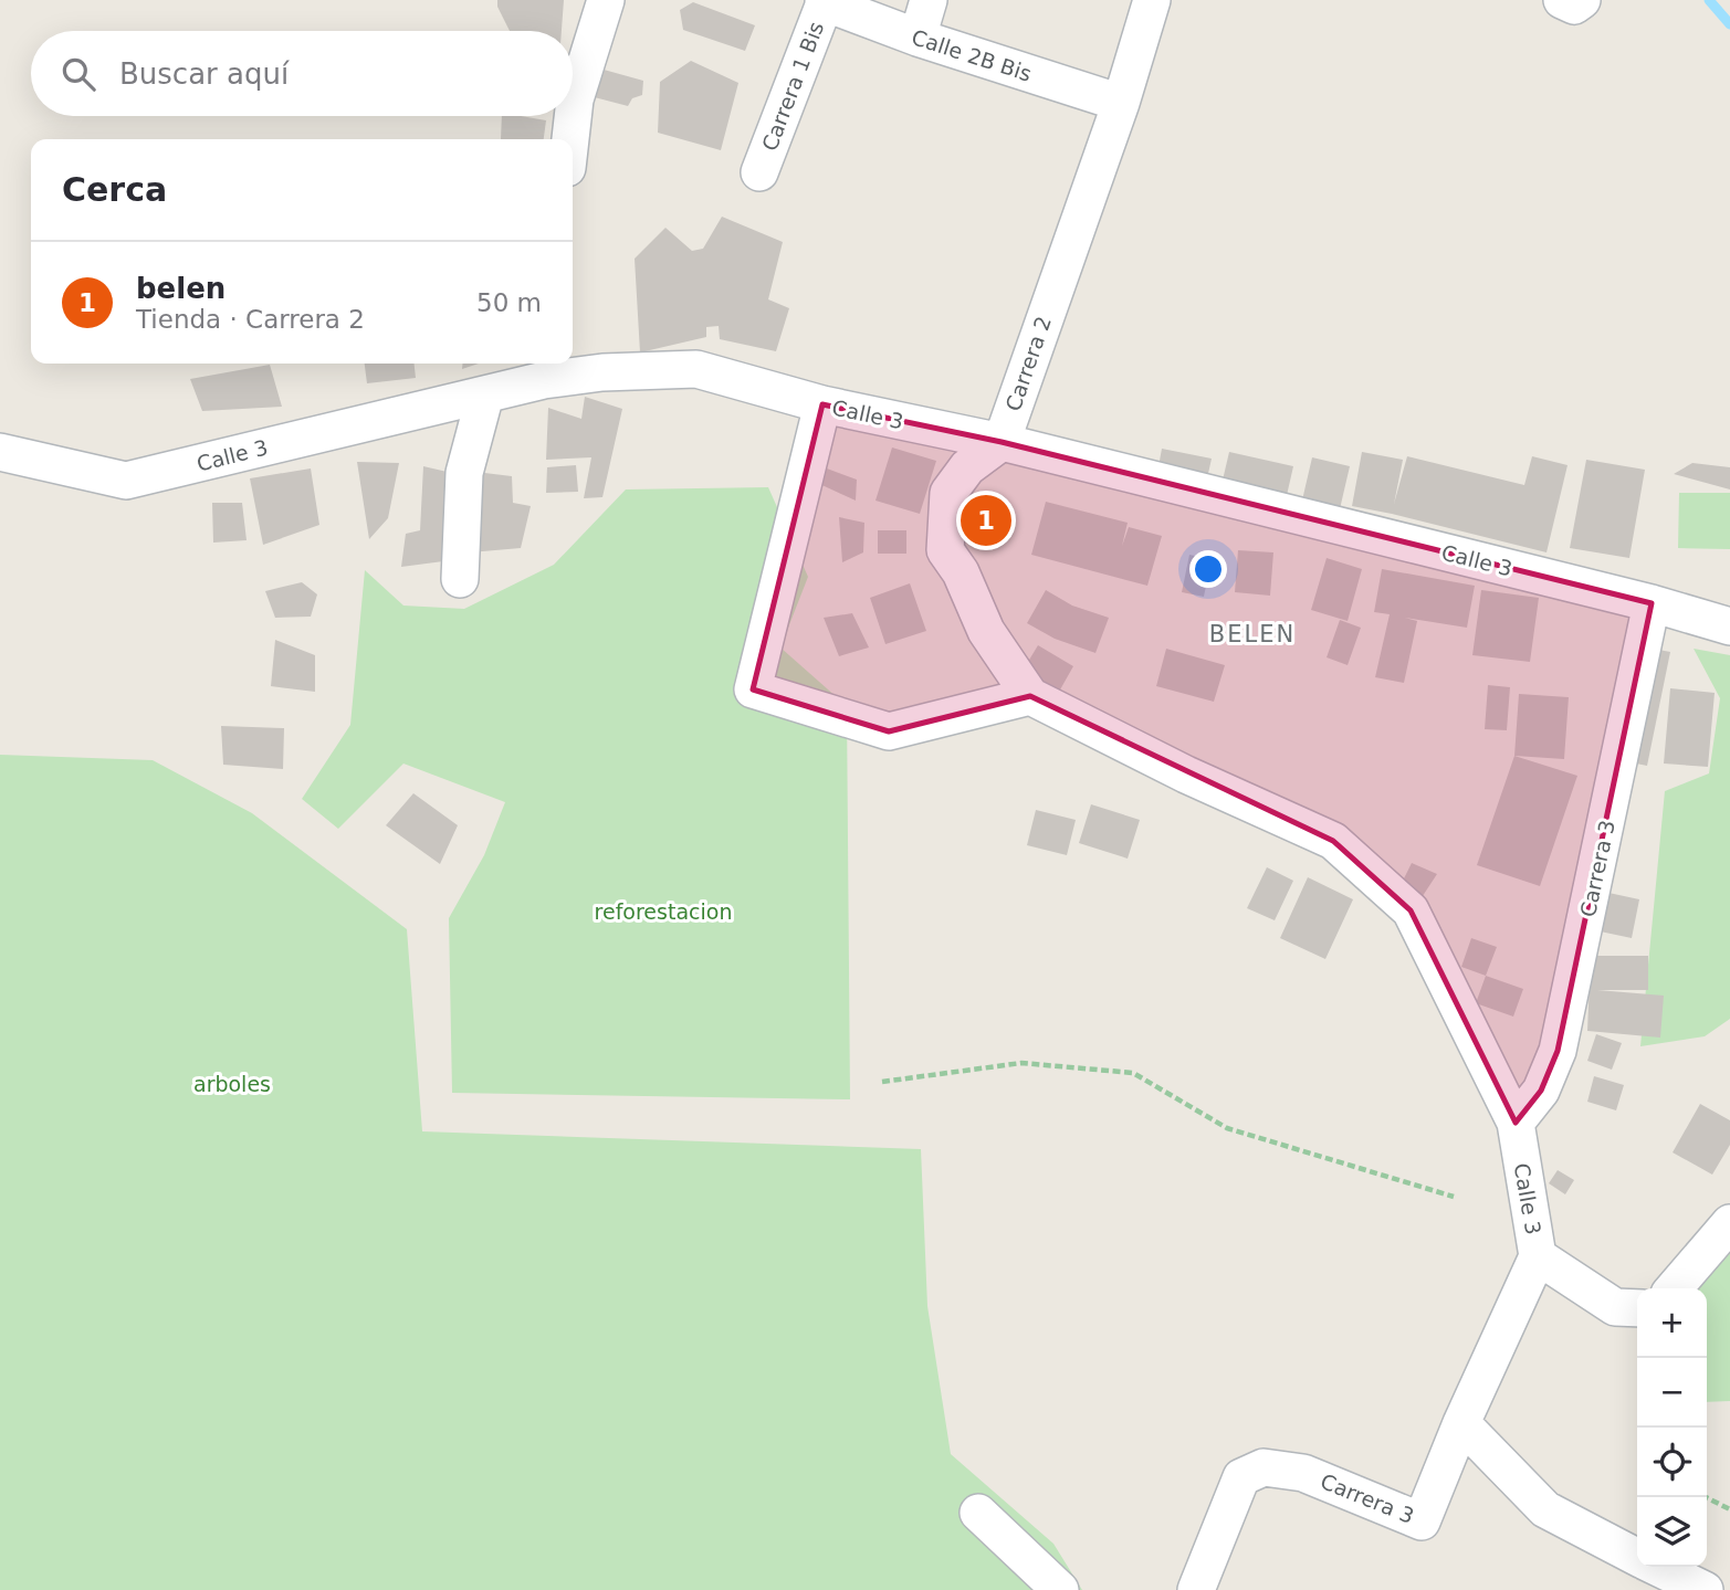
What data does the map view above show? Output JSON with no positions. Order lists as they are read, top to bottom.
{
  "streets": {
    "street": [
      "Calle 2B Bis",
      "Carrera 1 Bis",
      "Carrera 2",
      "Calle 3",
      "Carrera 3"
    ]
  },
  "crossings": [
    ["Calle 2B Bis", "Carrera 1 Bis"],
    ["Calle 2B Bis", "Carrera 2"],
    ["Carrera 2", "Calle 3"],
    ["Calle 3", "Carrera 3"]
  ],
  "districts": ["BELEN"],
  "parks": ["reforestacion", "arboles"],
  "page": {
    "search": "Buscar aquí",
    "heading": "Cerca",
    "list": [
      {
        "mark": "1",
        "name": "belen",
        "note": "Tienda · Carrera 2",
        "value": "50 m"
      }
    ],
    "pins": "1",
    "map_buttons": ["+", "−"]
  }
}
